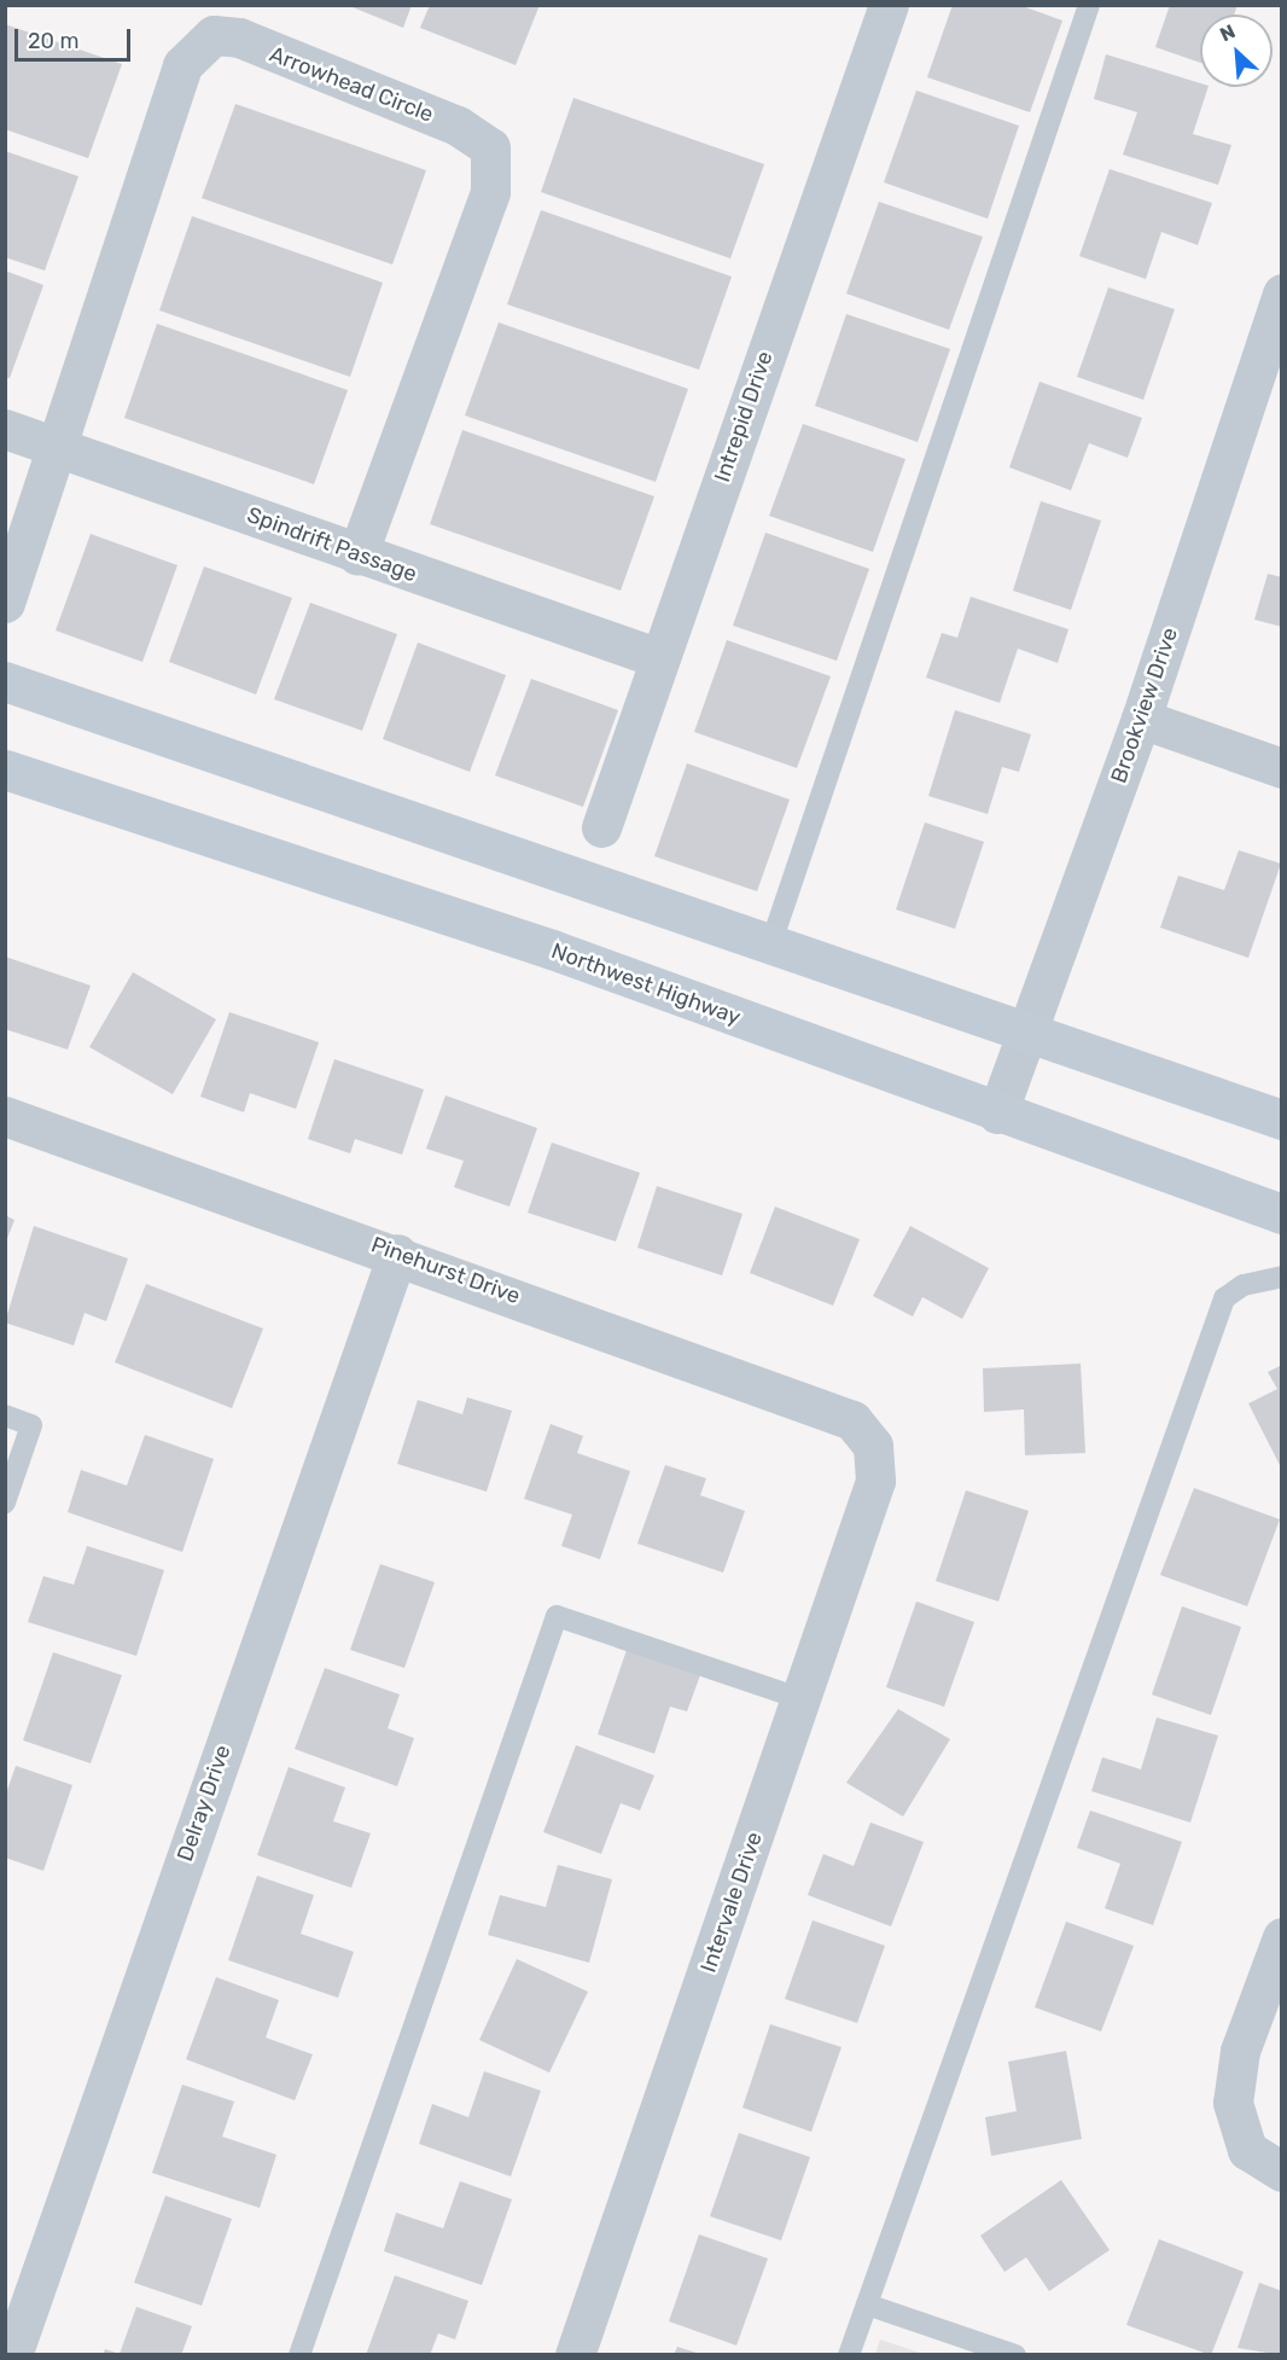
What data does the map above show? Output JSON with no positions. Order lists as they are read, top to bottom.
{
  "streets": {
    "main road": ["Northwest Highway"],
    "street": [
      "Arrowhead Circle",
      "Intrepid Drive",
      "Spindrift Passage",
      "Brookview Drive",
      "Pinehurst Drive",
      "Delray Drive",
      "Intervale Drive"
    ]
  },
  "crossings": [
    ["Arrowhead Circle", "Spindrift Passage"],
    ["Intrepid Drive", "Spindrift Passage"],
    ["Brookview Drive", "Northwest Highway"],
    ["Pinehurst Drive", "Delray Drive"],
    ["Pinehurst Drive", "Intervale Drive"]
  ],
  "scale_bar": "20 m",
  "north": "top left"
}
